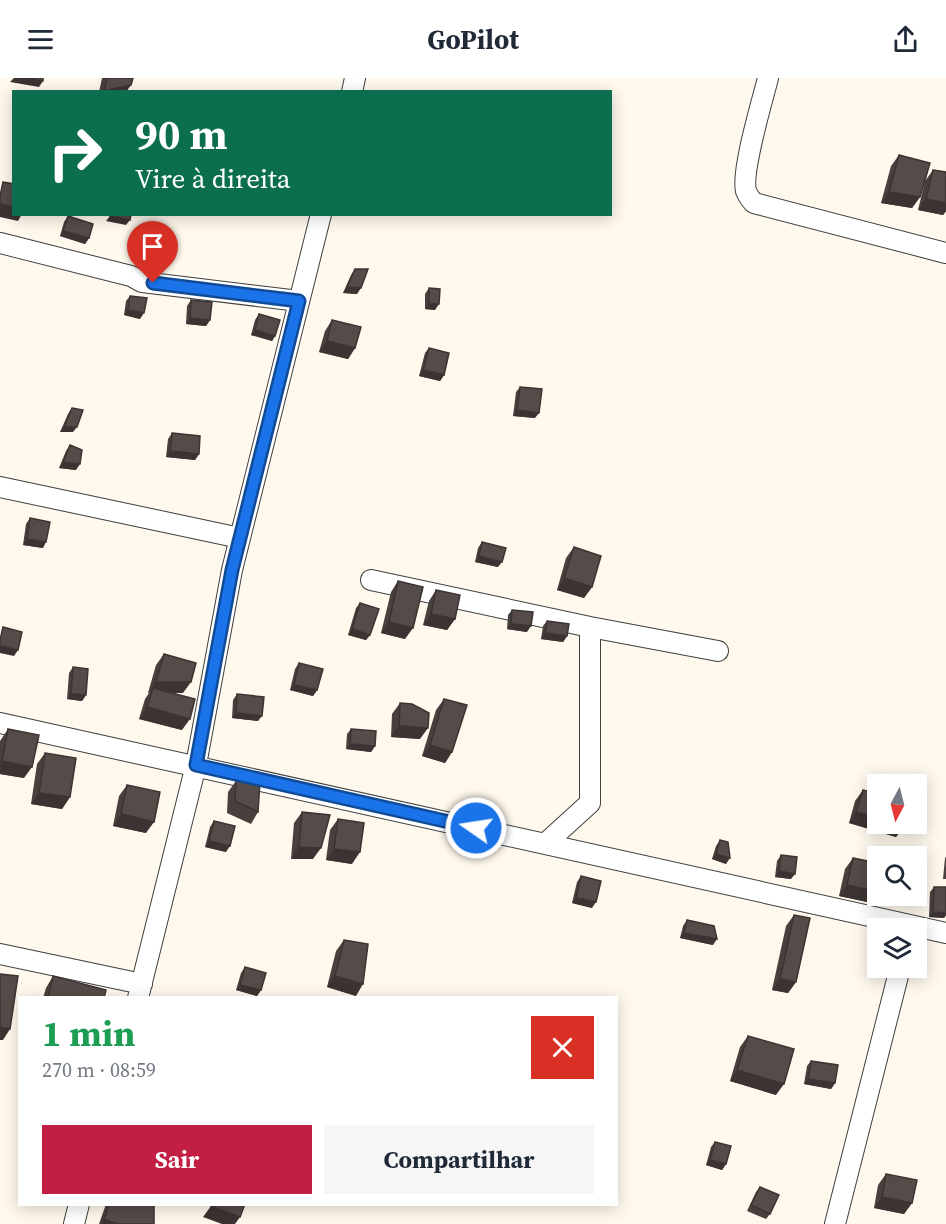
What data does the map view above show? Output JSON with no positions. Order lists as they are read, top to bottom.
{
  "north": "bottom",
  "page": {
    "header": "GoPilot",
    "turn": ["90 m", "Vire à direita"],
    "heading": ["1 min", "270 m · 08:59"],
    "buttons": ["Sair", "Compartilhar"]
  }
}
